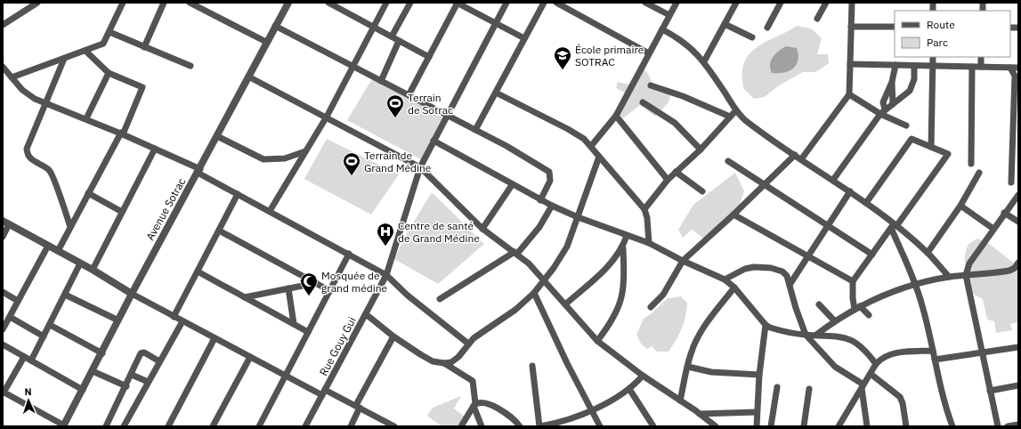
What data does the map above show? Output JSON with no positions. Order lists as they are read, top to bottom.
{
  "streets": {
    "street": ["Avenue Sotrac", "Rue Gouy Gui"]
  },
  "places": {
    "school or university": ["École primaire SOTRAC"],
    "sports": ["Terrain de Sotrac", "Terrain de Grand Médine"],
    "hospital": ["Centre de santé de Grand Médine"],
    "mosque": ["Mosquée de grand médine"]
  },
  "legend": ["Route", "Parc"],
  "north": "top"
}
